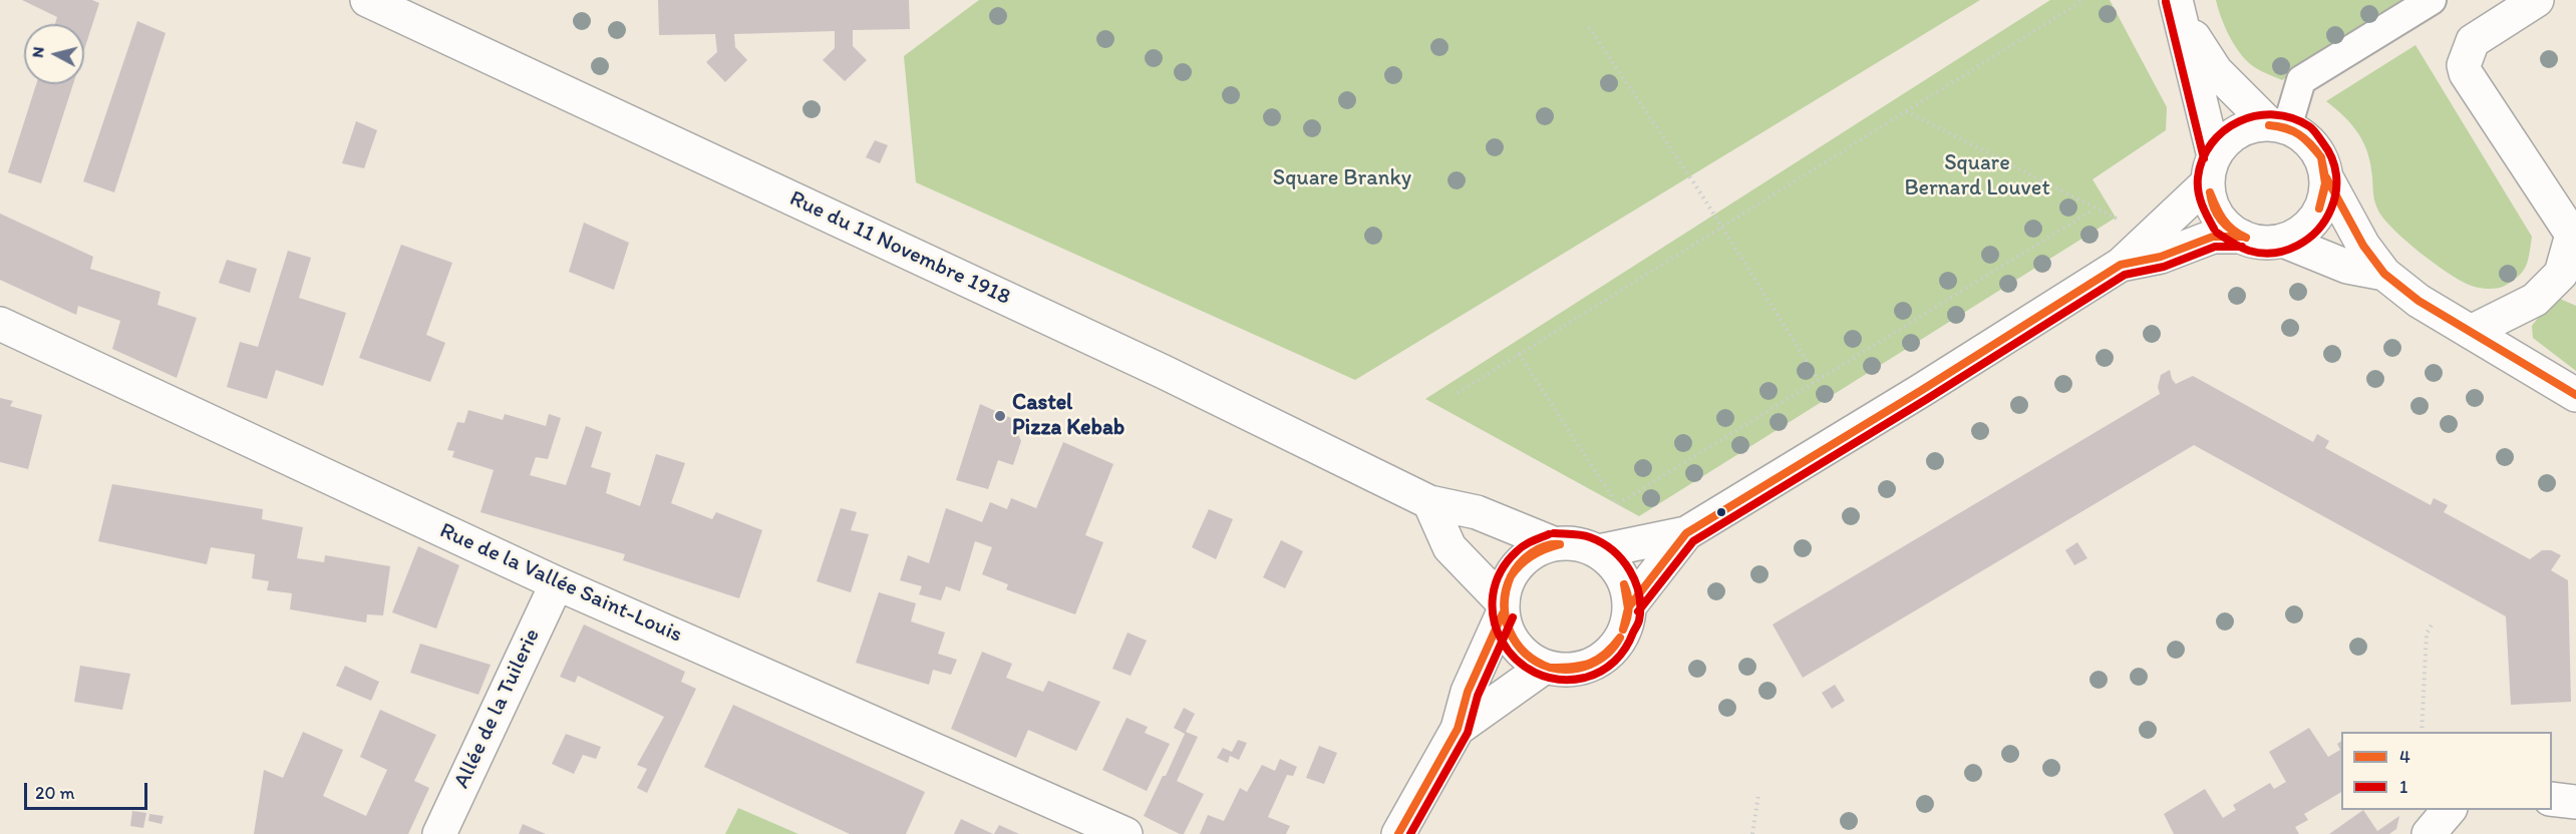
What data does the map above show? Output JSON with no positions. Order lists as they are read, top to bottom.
{
  "streets": {
    "street": ["Rue du 11 Novembre 1918", "Rue de la Vallée Saint-Louis", "Allée de la Tuilerie"]
  },
  "crossings": [
    ["Rue de la Vallée Saint-Louis", "Allée de la Tuilerie"]
  ],
  "parks": ["Square Bernard Louvet", "Square Branky"],
  "places": ["Castel Pizza Kebab"],
  "lines": ["transit line 1", "transit line 4"],
  "legend": ["4", "1"],
  "scale_bar": "20 m",
  "north": "left"
}
